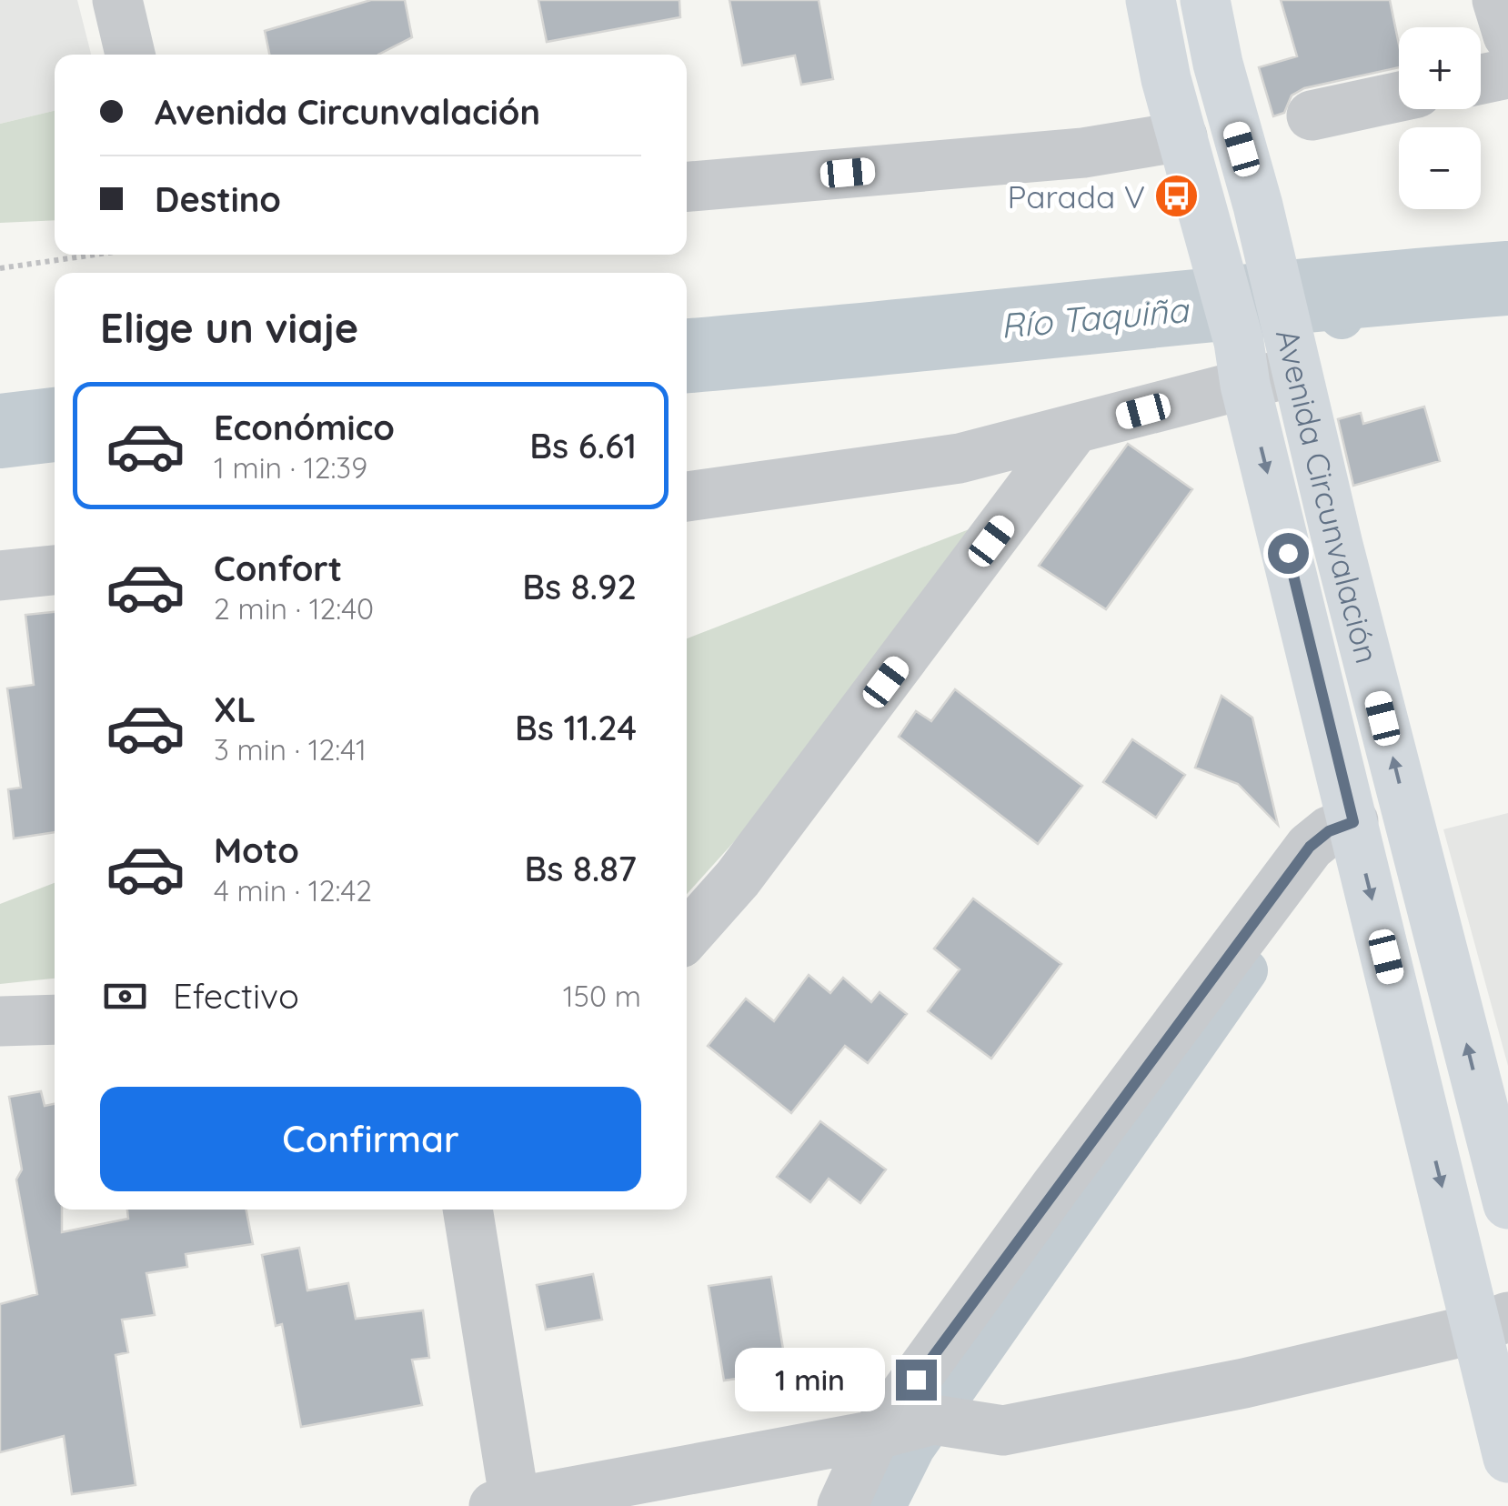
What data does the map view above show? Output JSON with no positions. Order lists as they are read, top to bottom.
{
  "streets": {
    "main road": ["Avenida Circunvalación"]
  },
  "water": ["Río Taquiña"],
  "places": {
    "bus stop": ["Parada V"]
  },
  "page": {
    "map_buttons": ["+", "−"],
    "banner": ["Avenida Circunvalación", "Destino"],
    "heading": "Elige un viaje",
    "list": [
      {
        "name": "Económico",
        "note": "1 min · 12:39",
        "value": "Bs 6.61"
      },
      {
        "name": "Confort",
        "note": "2 min · 12:40",
        "value": "Bs 8.92"
      },
      {
        "name": "XL",
        "note": "3 min · 12:41",
        "value": "Bs 11.24"
      },
      {
        "name": "Moto",
        "note": "4 min · 12:42",
        "value": "Bs 8.87"
      }
    ],
    "pay": ["Efectivo", "150 m"],
    "buttons": "Confirmar",
    "bubble": "1 min"
  }
}
